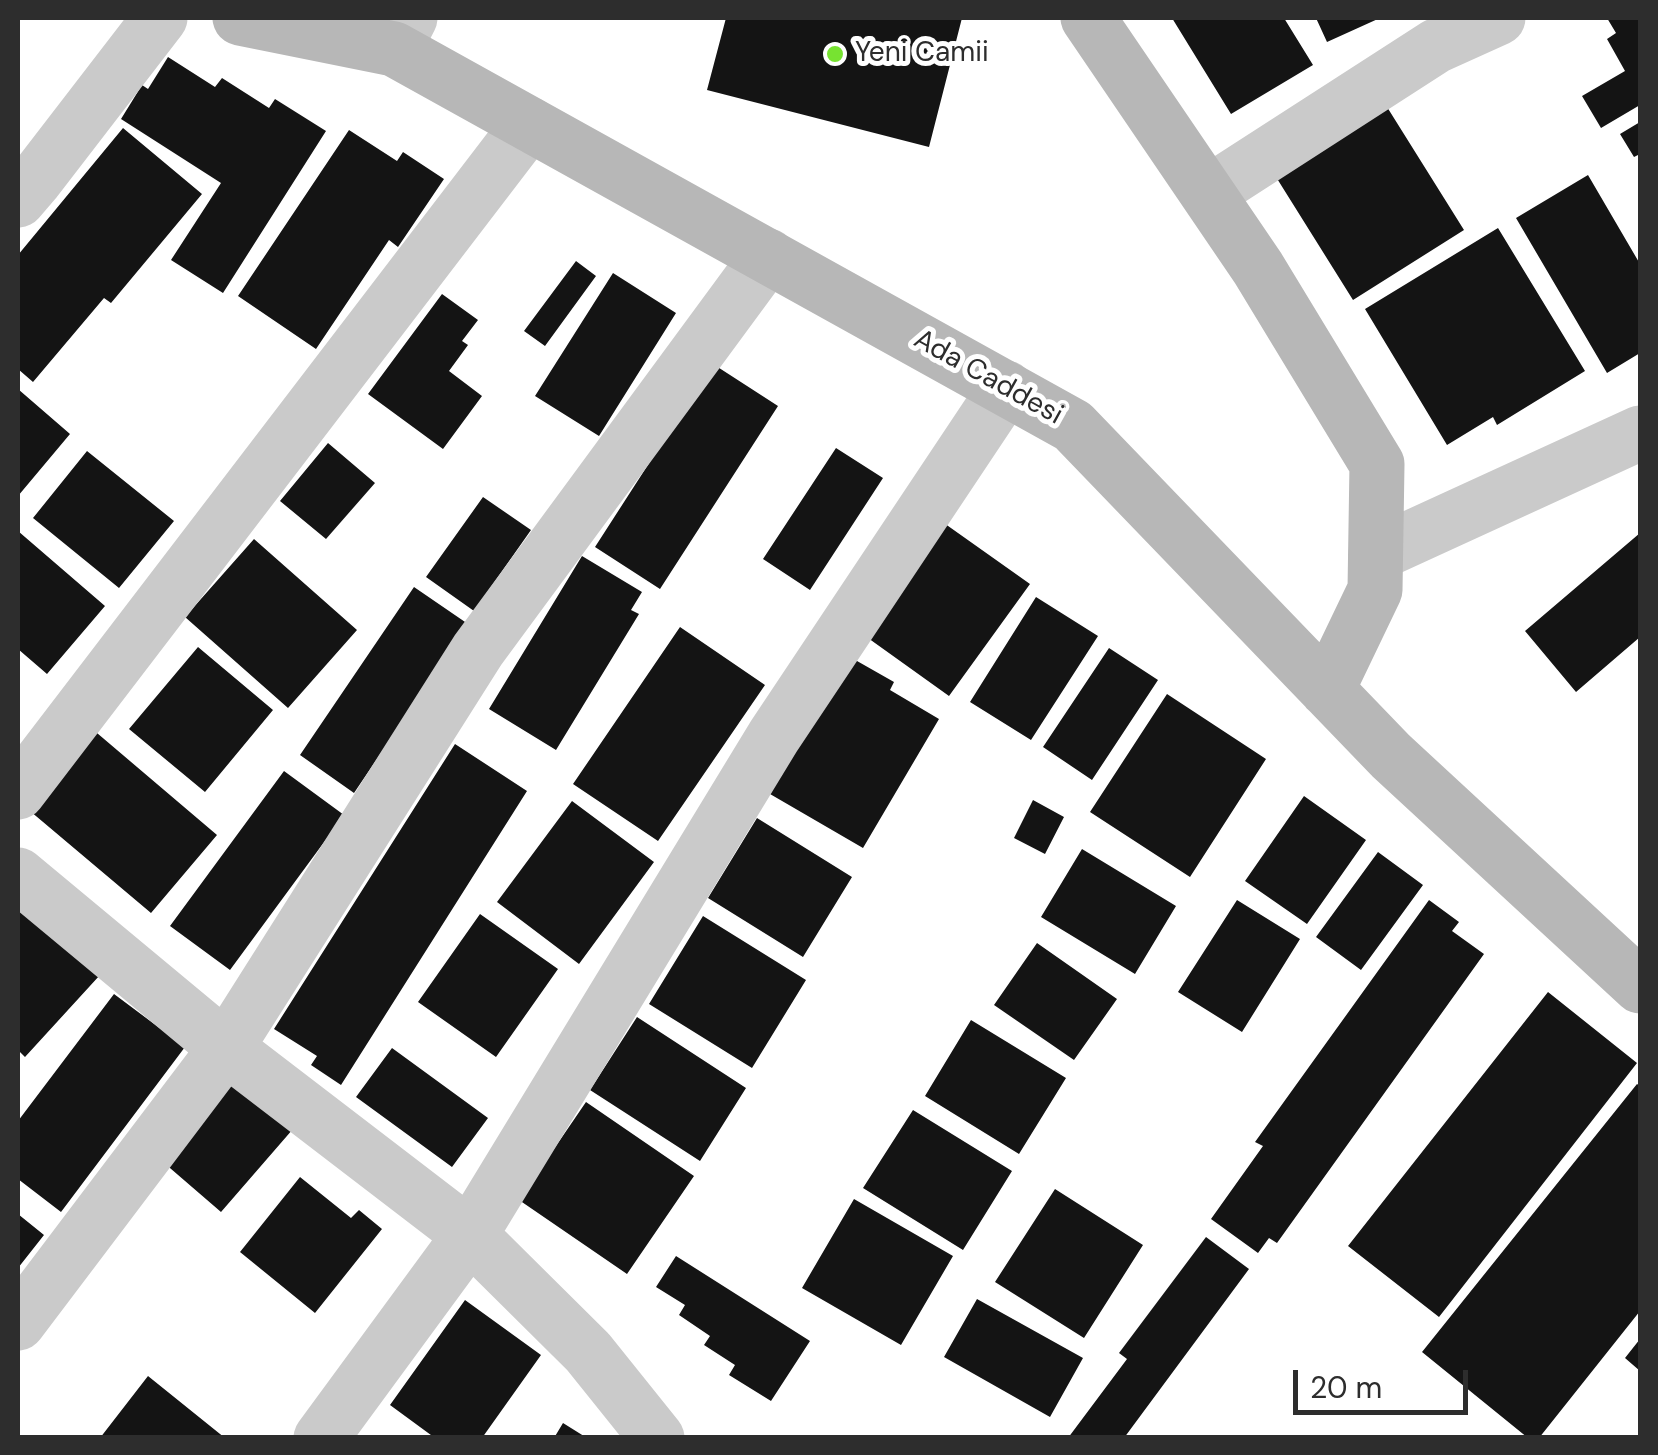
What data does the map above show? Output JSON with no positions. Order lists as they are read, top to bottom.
{
  "streets": {
    "main road": ["Ada Caddesi"]
  },
  "places": ["Yeni Camii"],
  "scale_bar": "20 m"
}
